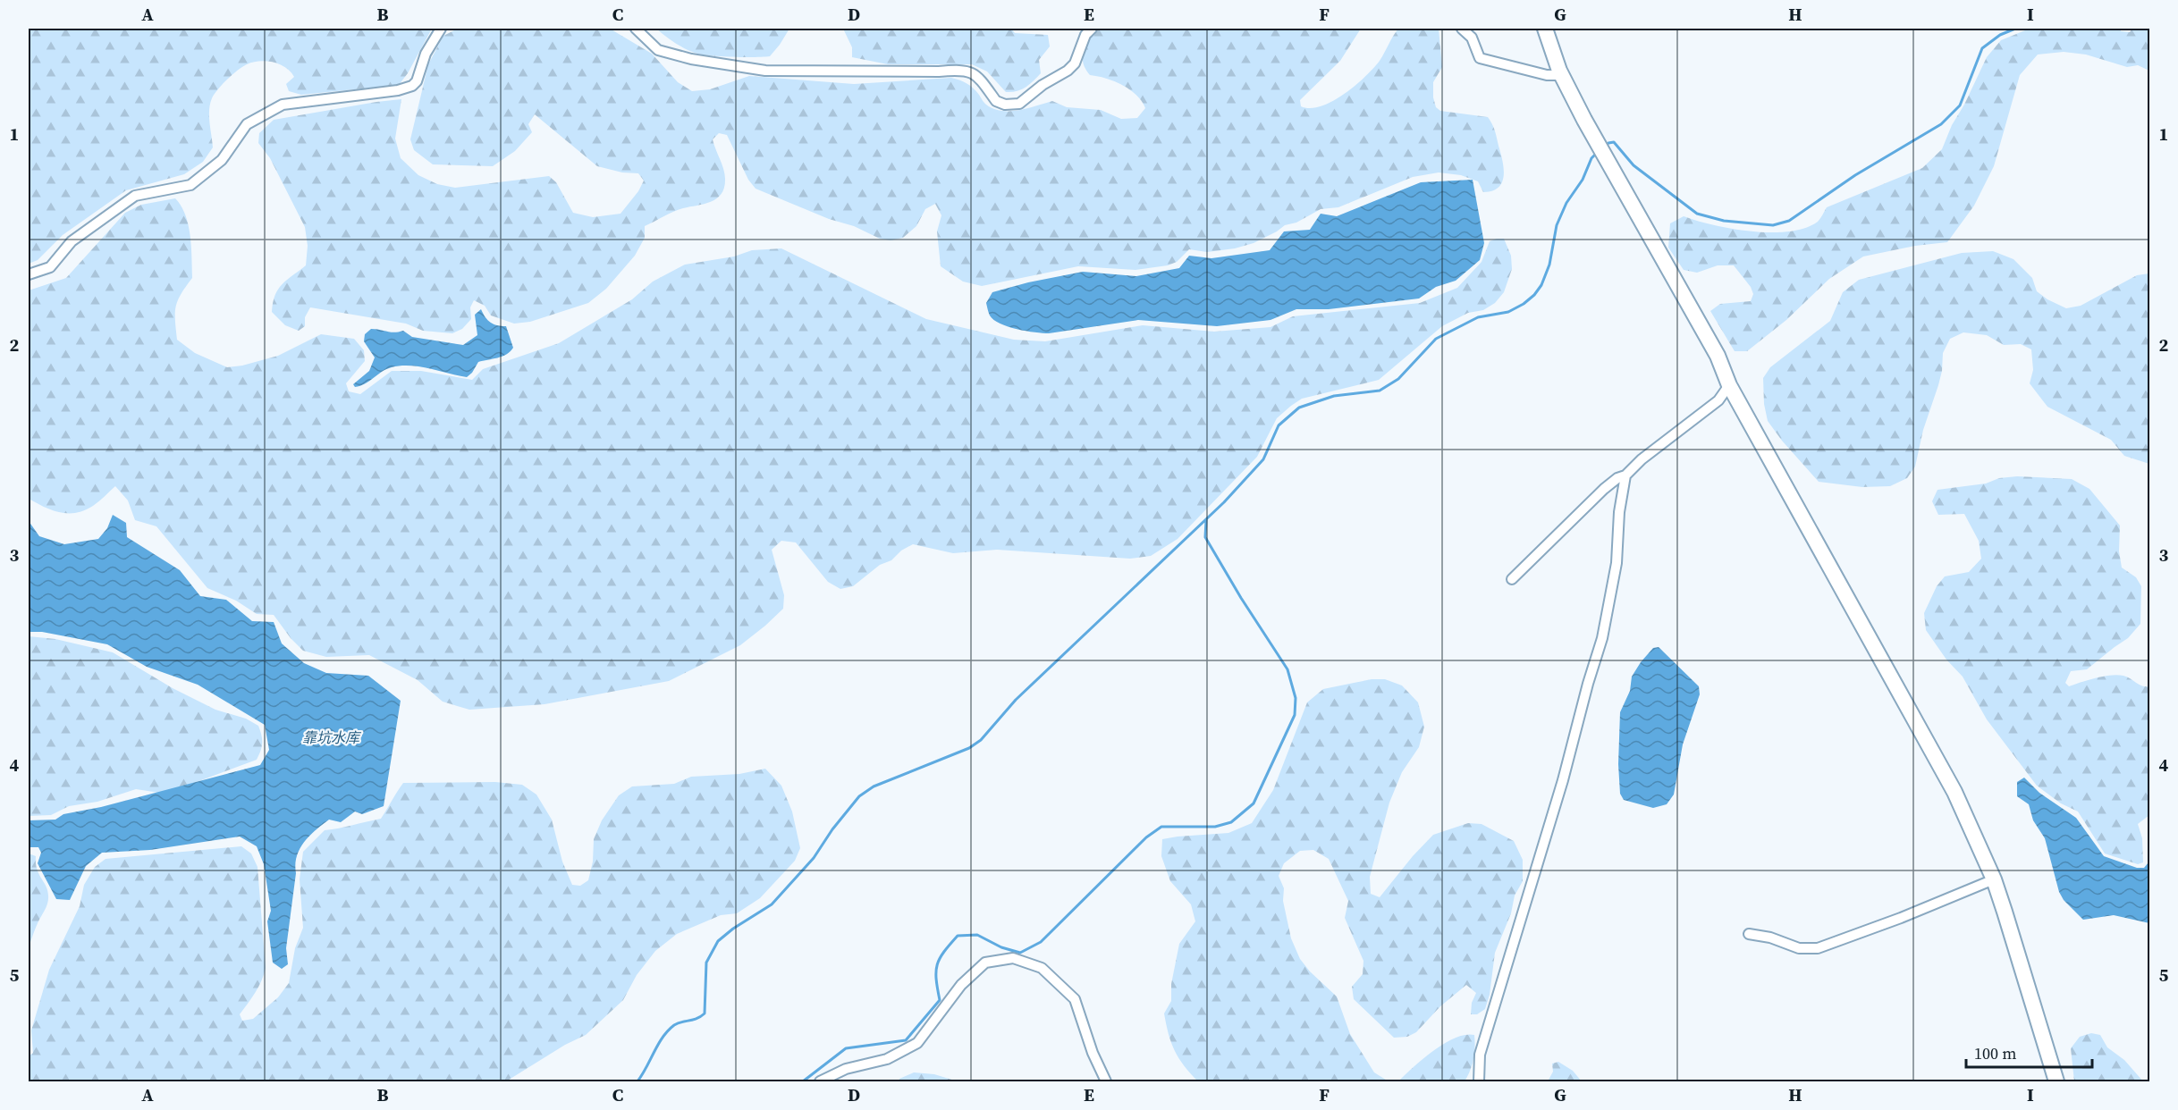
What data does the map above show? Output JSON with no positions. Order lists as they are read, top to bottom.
{
  "water": ["靠坑水库"],
  "scale_bar": "100 m",
  "grid": {
    "columns": [
      "A",
      "B",
      "C",
      "D",
      "E",
      "F",
      "G",
      "H",
      "I"
    ],
    "rows": [
      "1",
      "2",
      "3",
      "4",
      "5"
    ]
  }
}
